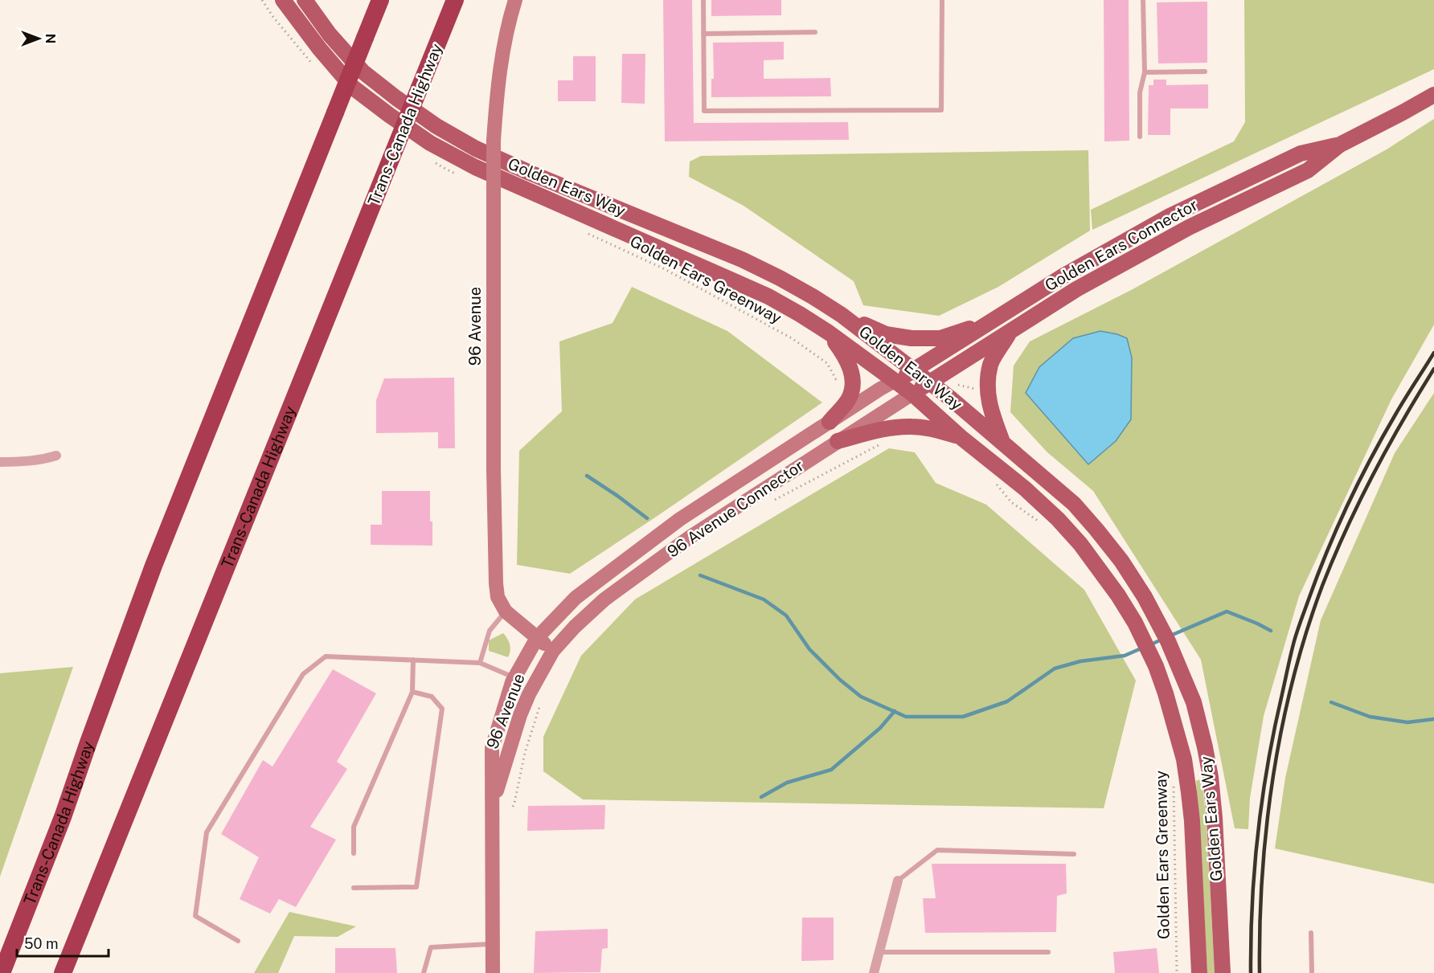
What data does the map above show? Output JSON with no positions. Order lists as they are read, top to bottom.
{
  "streets": {
    "highway": ["Trans-Canada Highway"],
    "main road": [
      "Golden Ears Way",
      "Golden Ears Connector",
      "96 Avenue",
      "96 Avenue Connector"
    ],
    "path": ["Golden Ears Greenway"]
  },
  "crossings": [
    ["Golden Ears Way", "Golden Ears Connector"],
    ["Golden Ears Way", "96 Avenue Connector"],
    ["Golden Ears Connector", "96 Avenue Connector"],
    ["96 Avenue", "96 Avenue Connector"]
  ],
  "scale_bar": "50 m",
  "north": "right"
}
